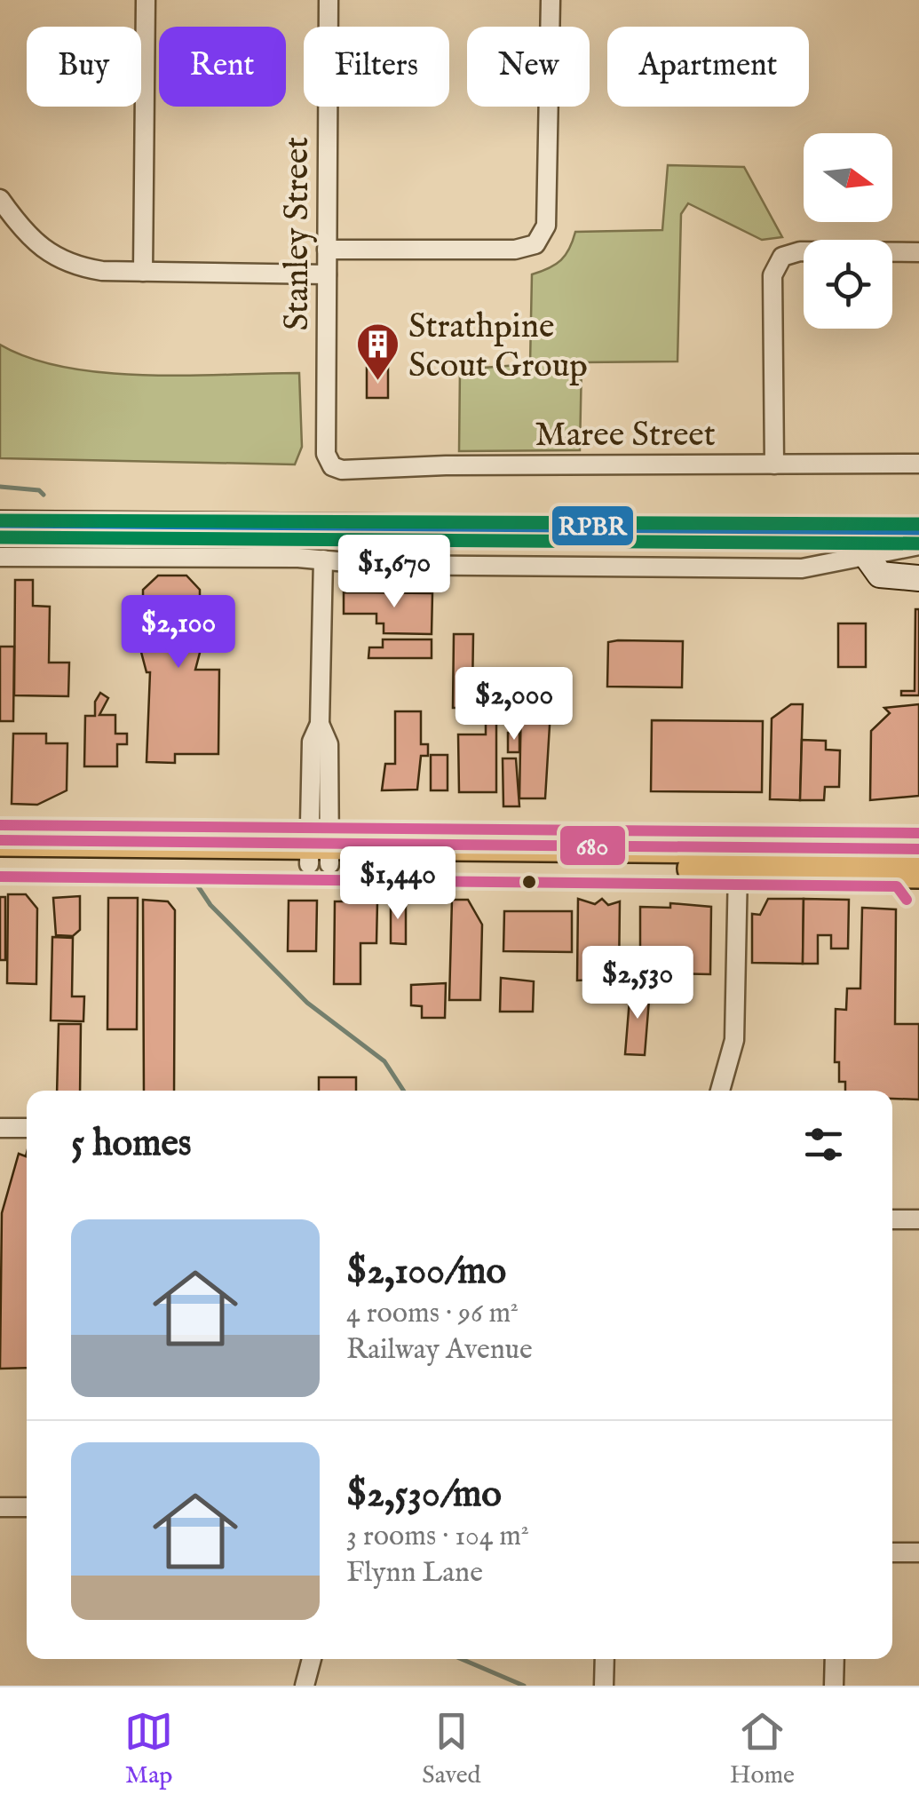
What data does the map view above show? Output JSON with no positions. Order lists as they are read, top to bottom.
{
  "streets": {
    "street": ["Stanley Street", "Maree Street"]
  },
  "crossings": [
    ["Stanley Street", "Maree Street"]
  ],
  "places": {
    "building": ["Strathpine Scout Group"]
  },
  "lines": ["transit line RPBR", "transit line 680"],
  "north": "right",
  "page": {
    "chip": [
      "Buy",
      "Rent",
      "Filters",
      "New",
      "Apartment"
    ],
    "price": [
      "$1,670",
      "$2,100",
      "$2,000",
      "$1,440",
      "$2,530"
    ],
    "heading": "5 homes",
    "list": [
      {
        "name": "$2,100/mo",
        "note": "4 rooms · 96 m² · Railway Avenue"
      },
      {
        "name": "$2,530/mo",
        "note": "3 rooms · 104 m² · Flynn Lane"
      }
    ],
    "tabs": ["Map", "Saved", "Home"]
  }
}
